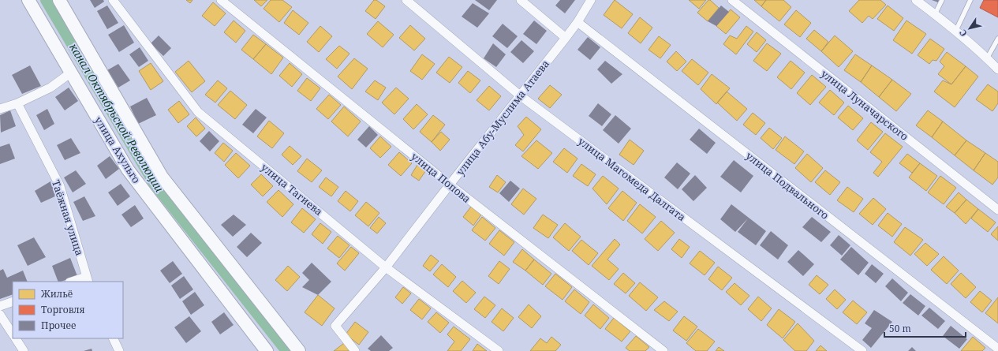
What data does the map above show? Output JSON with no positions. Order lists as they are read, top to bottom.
{
  "streets": {
    "main road": ["улица Ахульго"],
    "street": [
      "улица Луначарского",
      "улица Абу-Муслима Атаева",
      "улица Попова",
      "улица Магомеда Далгата",
      "улица Подвального",
      "улица Тагиева",
      "Таёжная улица"
    ]
  },
  "crossings": [
    ["улица Абу-Муслима Атаева", "улица Попова"],
    ["улица Абу-Муслима Атаева", "улица Магомеда Далгата"],
    ["улица Абу-Муслима Атаева", "улица Подвального"],
    ["улица Абу-Муслима Атаева", "улица Тагиева"]
  ],
  "water": ["канал Октябрьской Революции"],
  "legend": ["Жильё", "Торговля", "Прочее"],
  "scale_bar": "50 m",
  "north": "bottom left"
}
